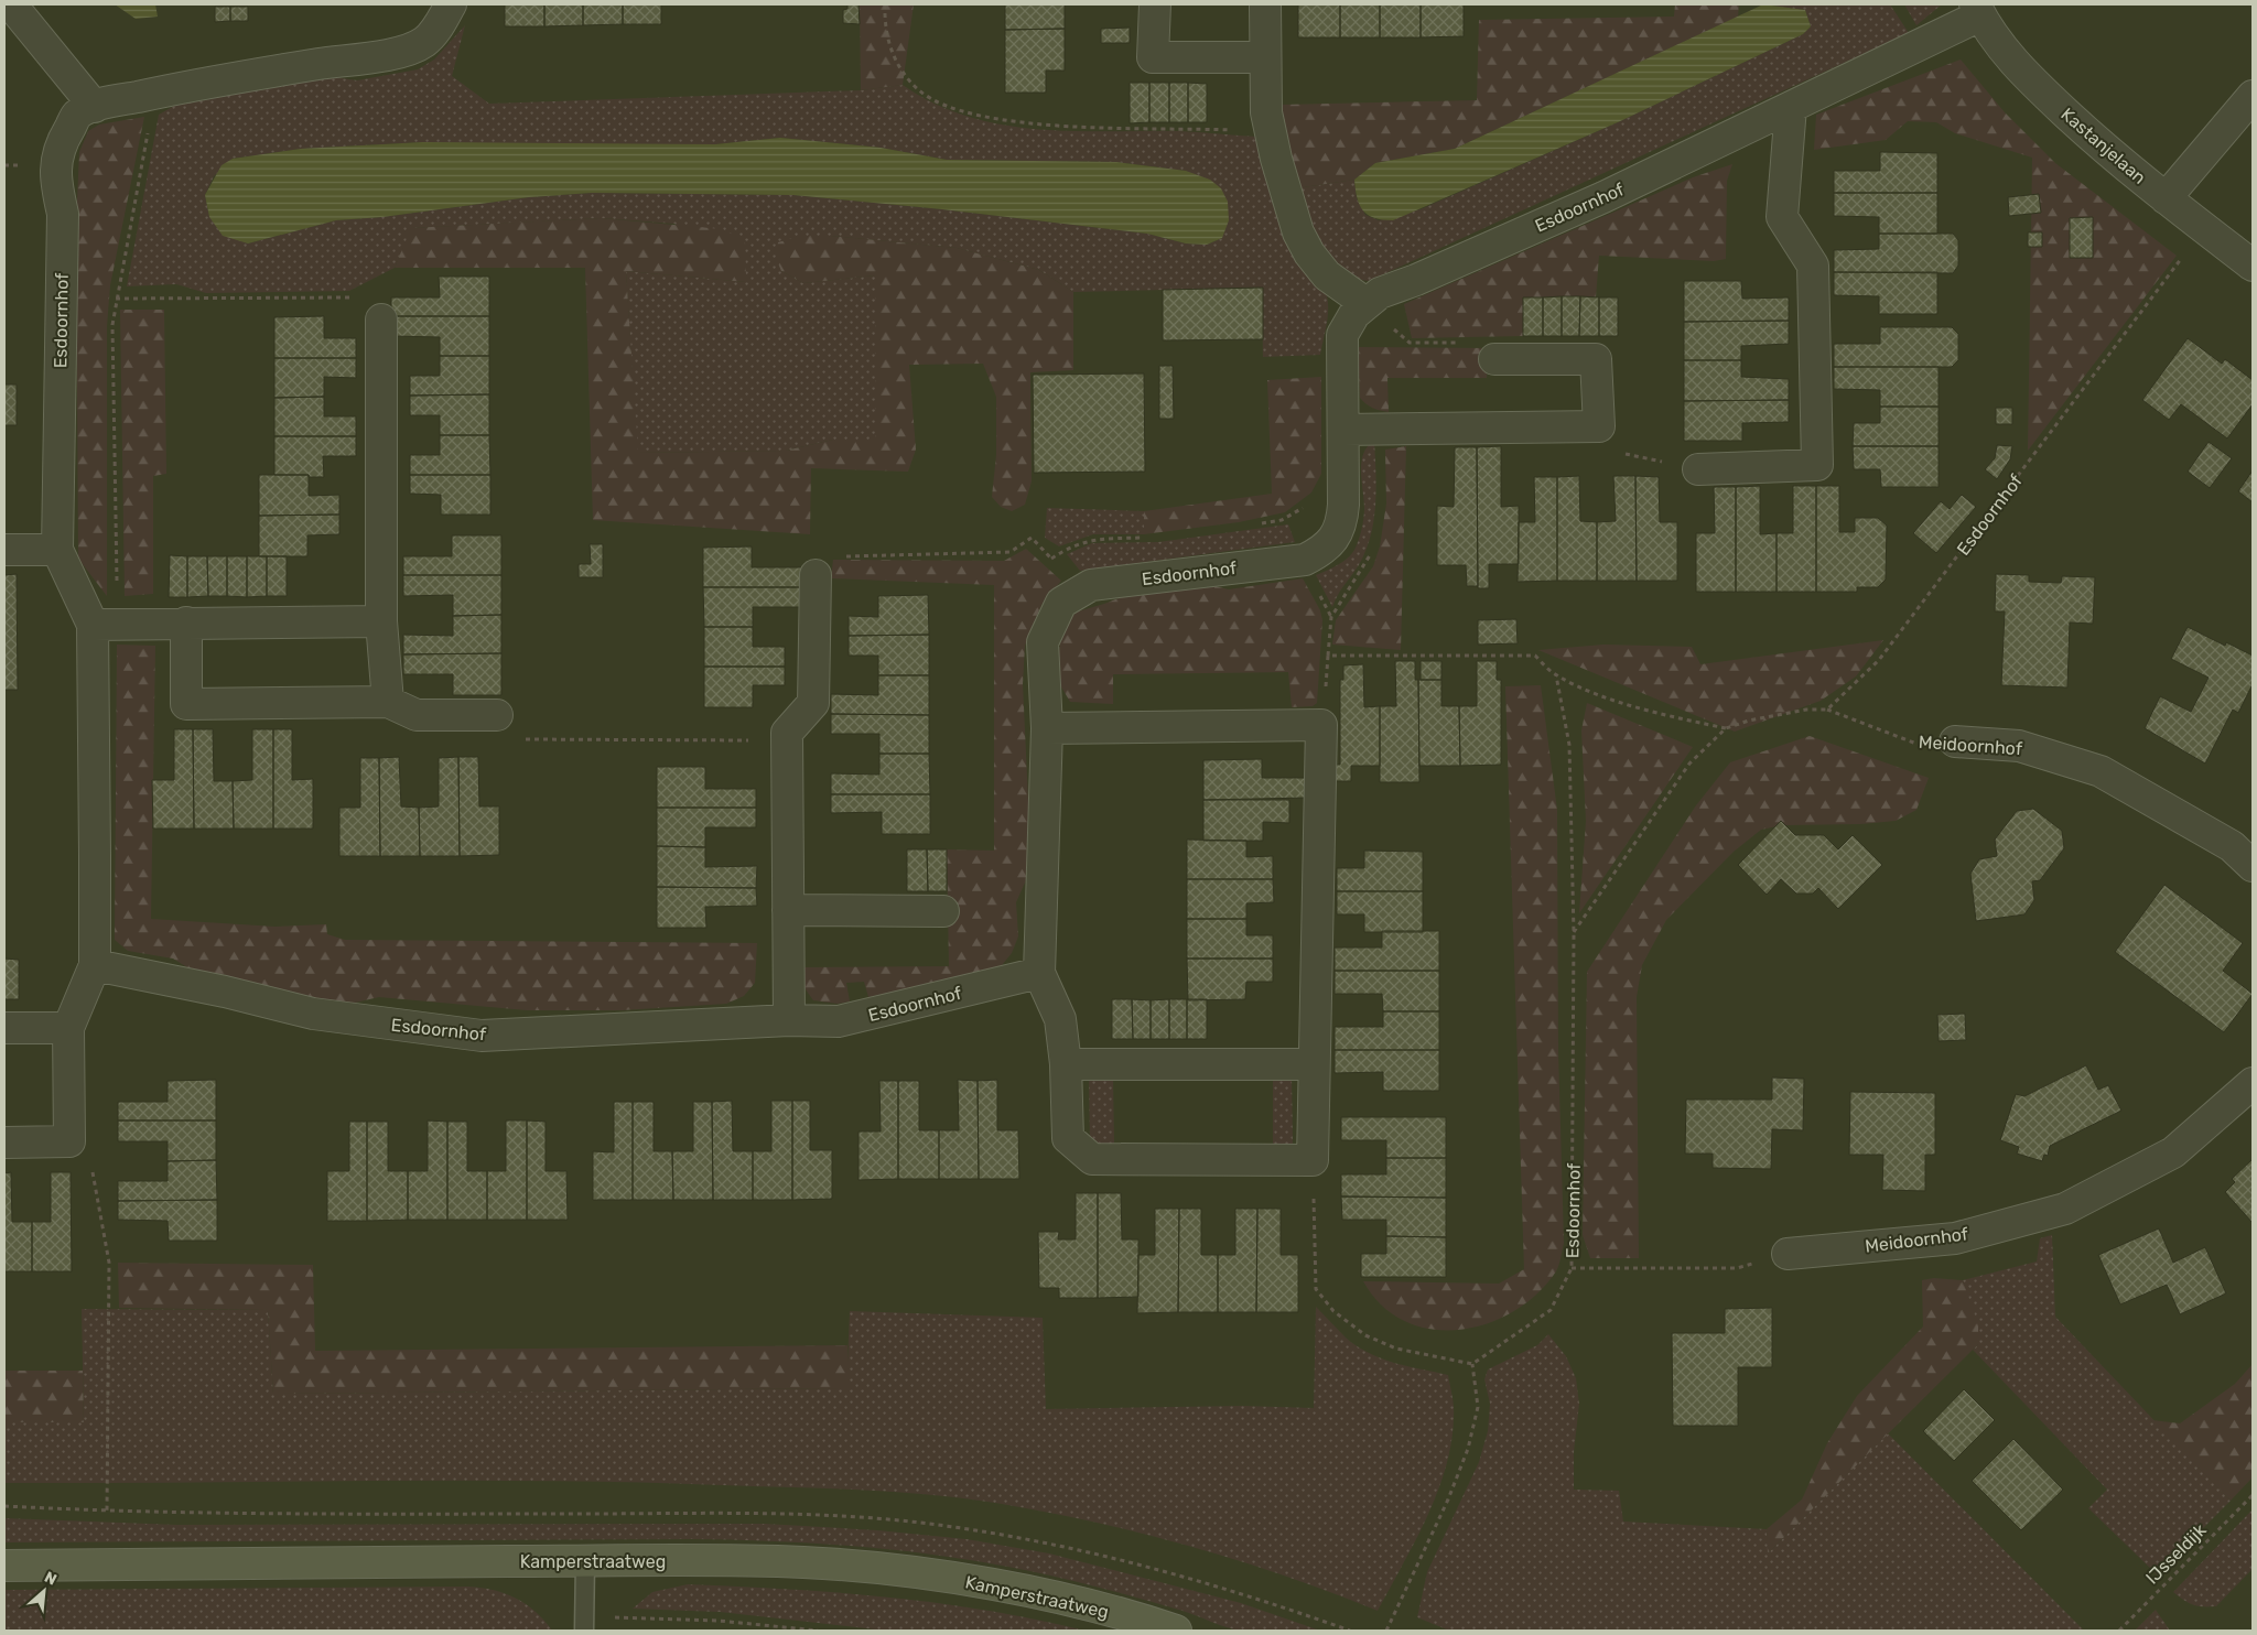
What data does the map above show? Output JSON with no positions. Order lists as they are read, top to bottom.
{
  "streets": {
    "main road": ["Kamperstraatweg"],
    "street": ["Kastanjelaan", "Esdoornhof", "Meidoornhof"],
    "path": ["IJsseldijk"]
  },
  "crossings": [
    ["Kastanjelaan", "Esdoornhof"],
    ["Esdoornhof", "Meidoornhof"]
  ],
  "north": "top right"
}
